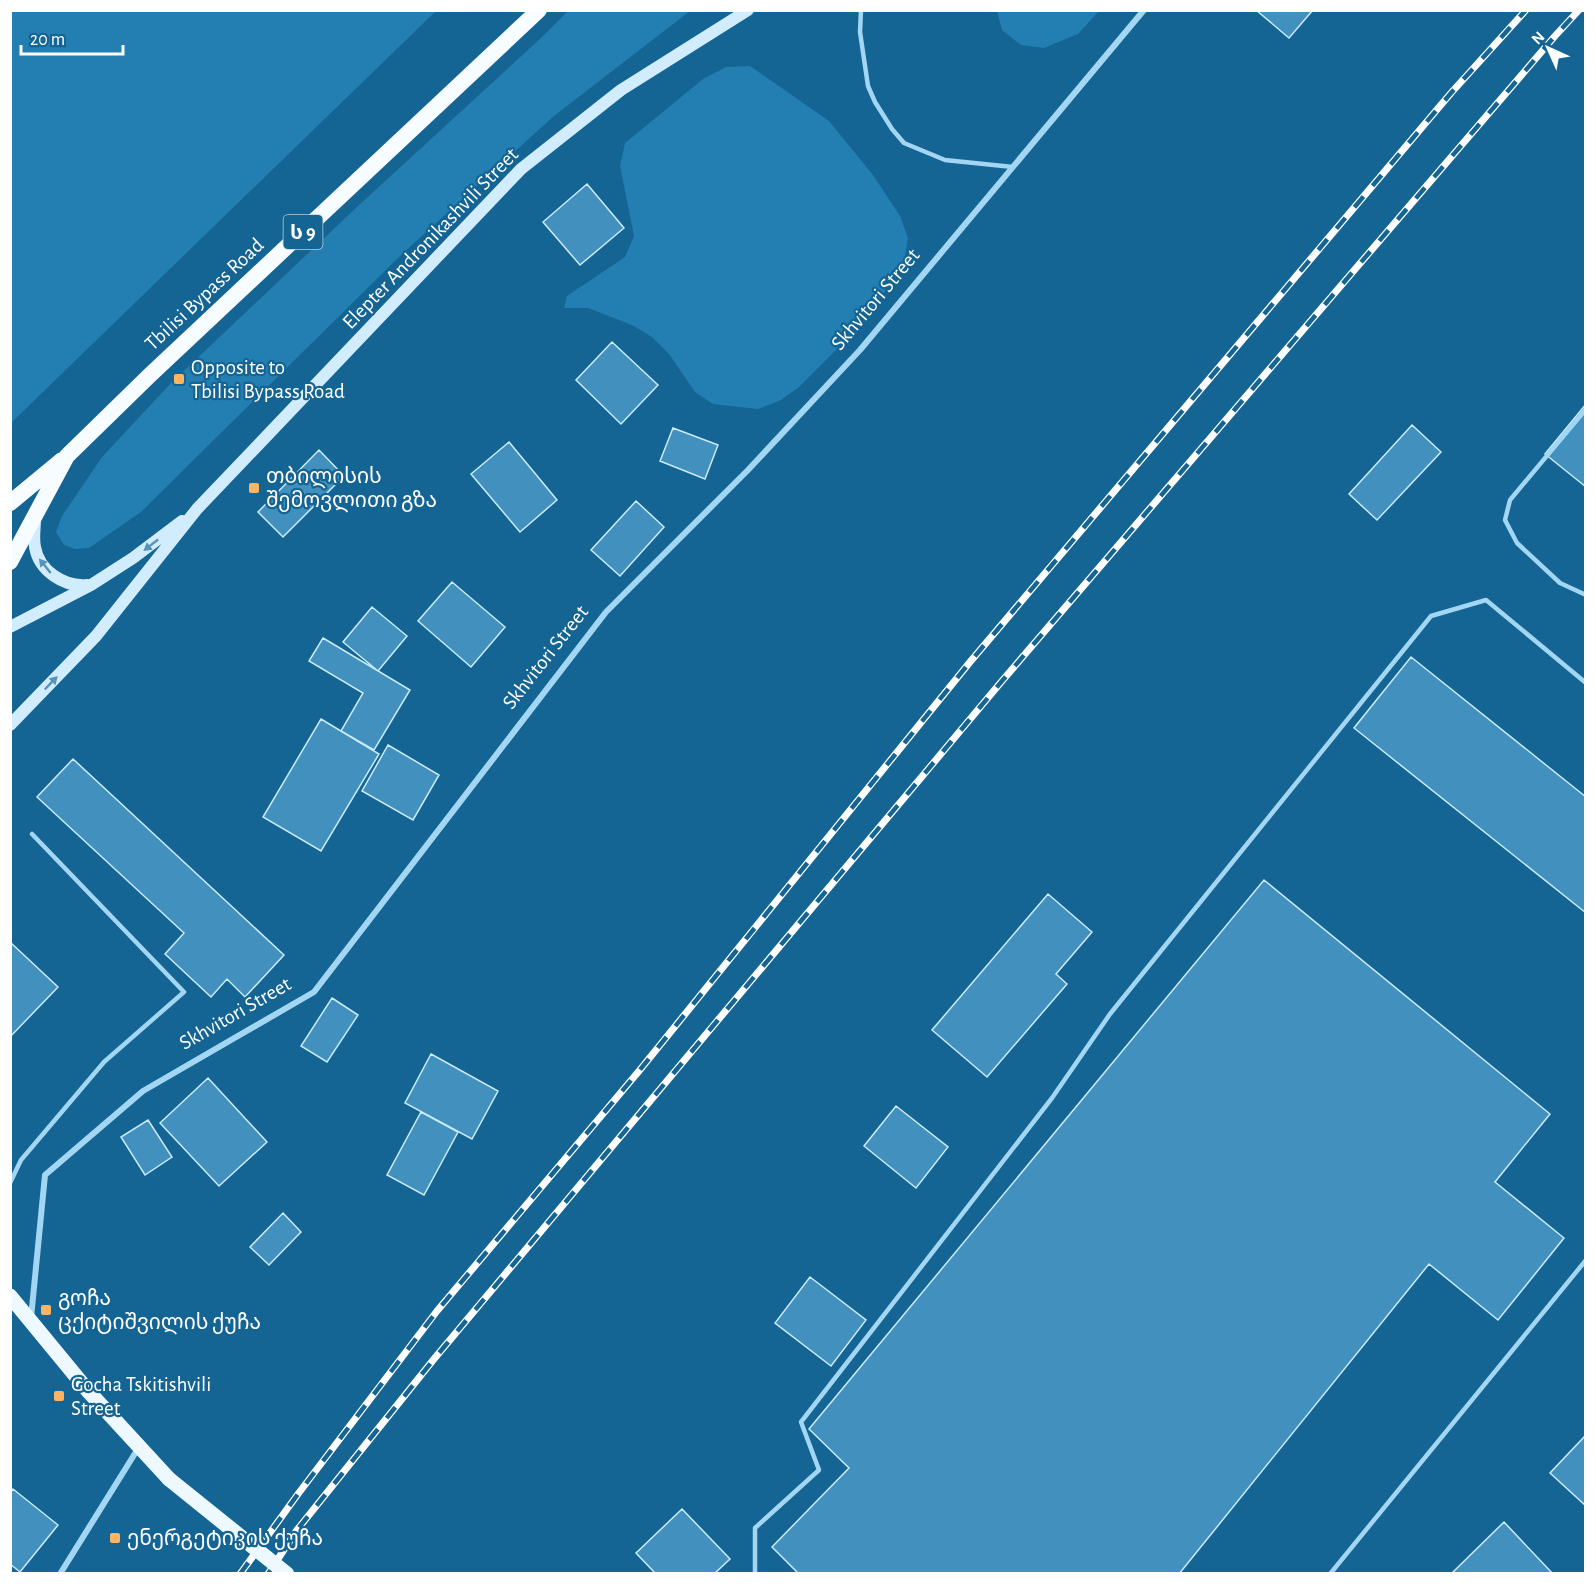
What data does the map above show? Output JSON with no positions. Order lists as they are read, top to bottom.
{
  "streets": {
    "highway": ["ს 9", "Tbilisi Bypass Road"],
    "main road": ["Elepter Andronikashvili Street"],
    "street": ["Skhvitori Street"]
  },
  "crossings": [
    ["ს 9", "Tbilisi Bypass Road"]
  ],
  "places": {
    "transit": [
      "Opposite to Tbilisi Bypass Road",
      "თბილისის შემოვლითი გზა",
      "გოჩა ცქიტიშვილის ქუჩა",
      "Gocha Tskitishvili Street",
      "ენერგეტიკის ქუჩა"
    ]
  },
  "scale_bar": "20 m",
  "north": "top left"
}
